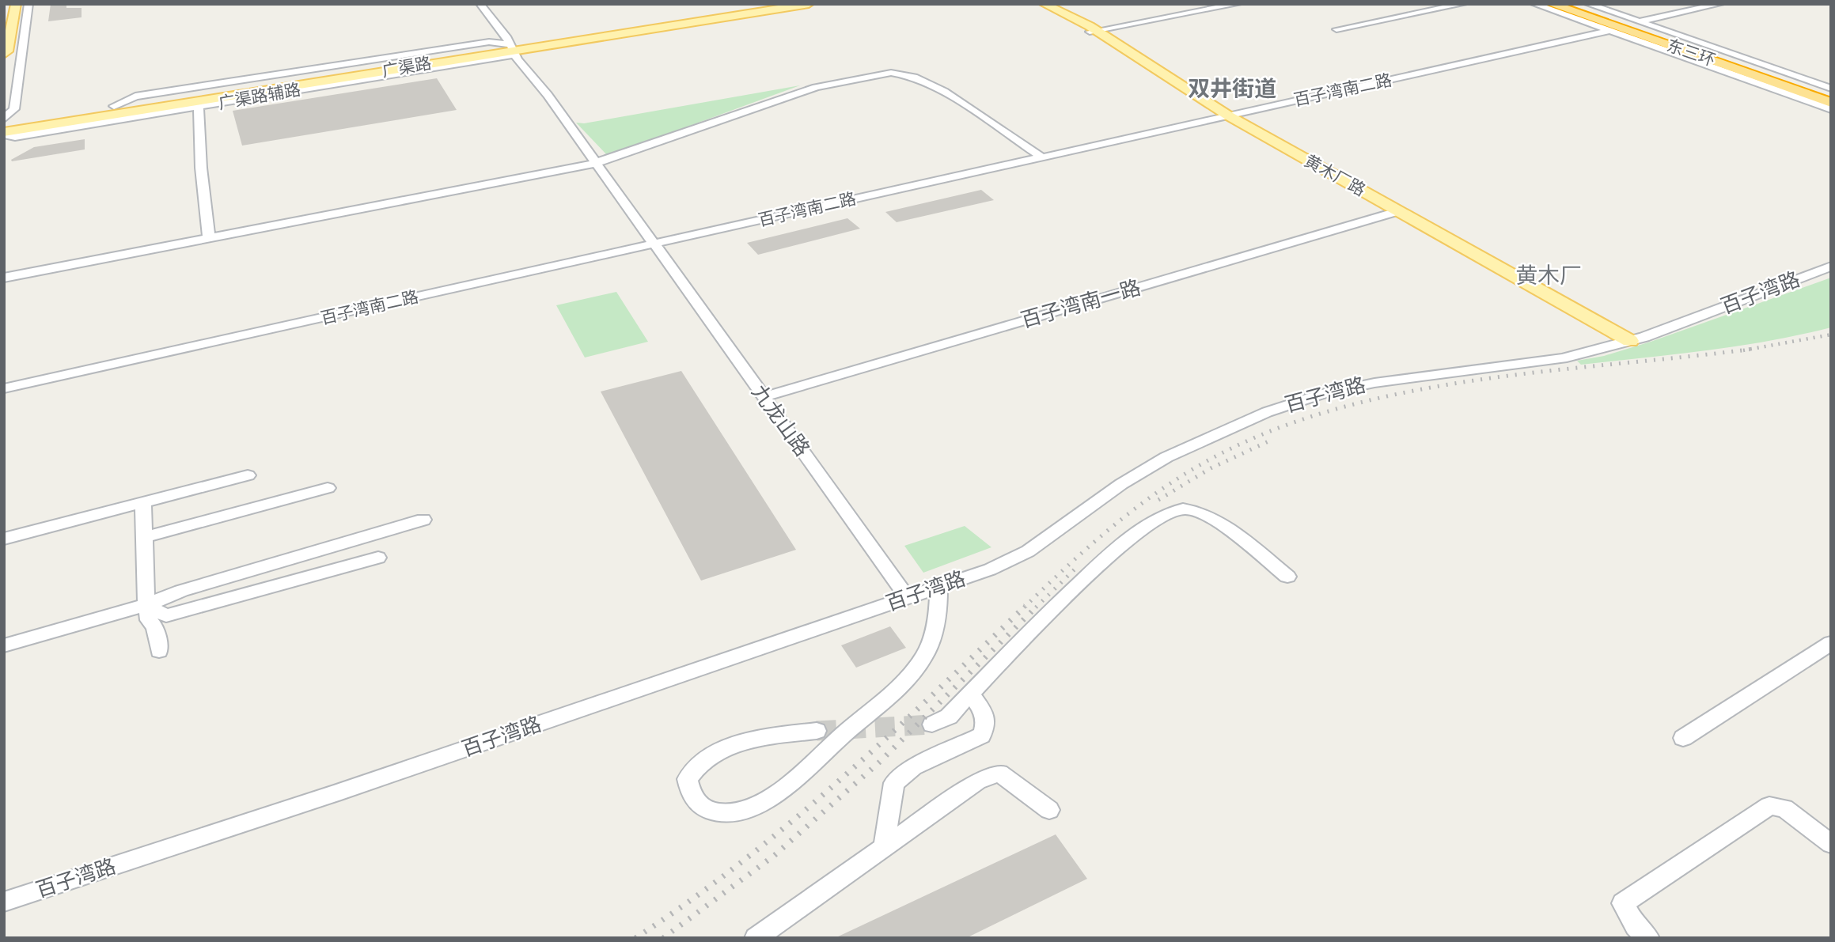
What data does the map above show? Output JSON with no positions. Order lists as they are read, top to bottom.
{
  "streets": {
    "highway": ["东三环"],
    "main road": ["广渠路", "黄木厂路"],
    "street": [
      "百子湾南二路",
      "广渠路辅路",
      "百子湾路",
      "百子湾南一路",
      "九龙山路"
    ]
  },
  "crossings": [
    ["广渠路", "广渠路辅路"],
    ["广渠路", "九龙山路"],
    ["百子湾南二路", "黄木厂路"],
    ["百子湾南二路", "九龙山路"],
    ["广渠路辅路", "九龙山路"],
    ["黄木厂路", "百子湾路"],
    ["黄木厂路", "百子湾南一路"],
    ["百子湾路", "九龙山路"],
    ["百子湾南一路", "九龙山路"]
  ],
  "districts": ["双井街道", "黄木厂"]
}
